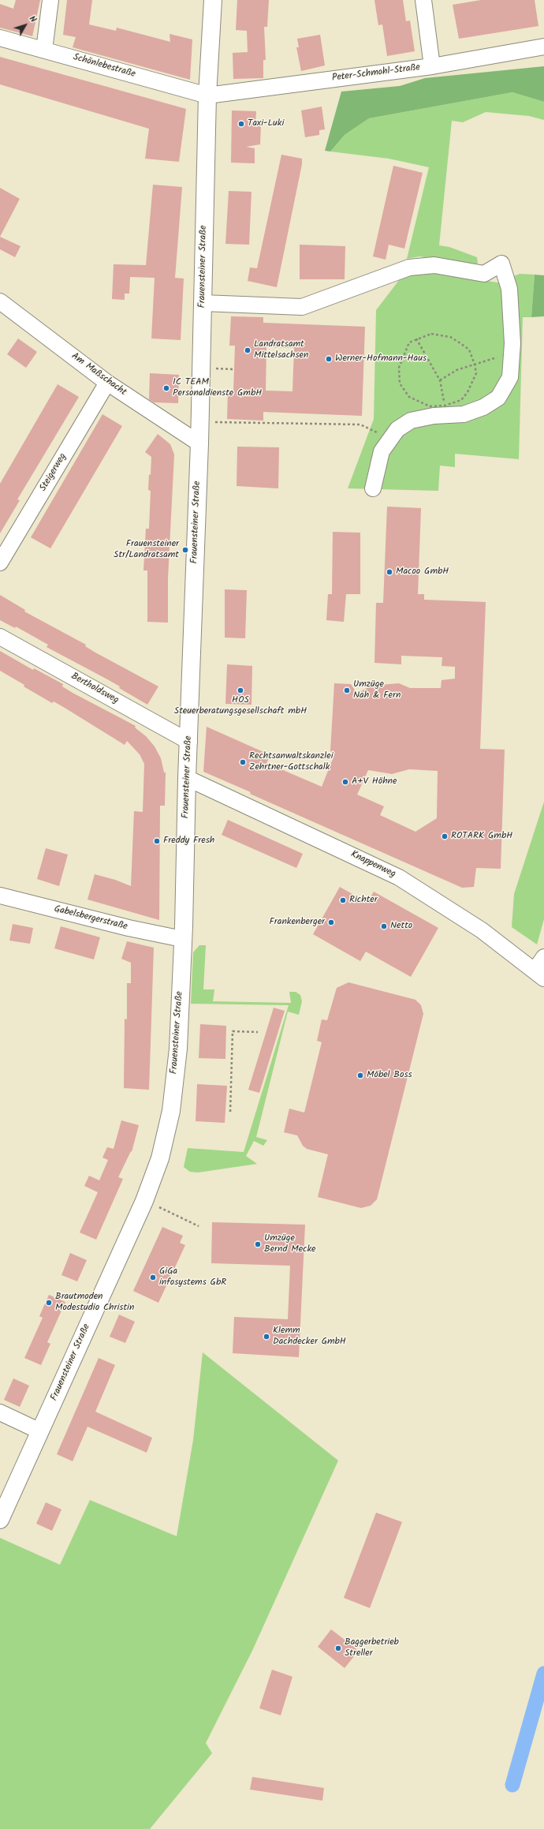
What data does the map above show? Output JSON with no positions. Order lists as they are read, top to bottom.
{
  "streets": {
    "main road": ["Frauensteiner Straße"],
    "street": [
      "Schönlebestraße",
      "Peter-Schmohl-Straße",
      "Am Maßschacht",
      "Steigerweg",
      "Bertholdsweg",
      "Knappenweg",
      "Gabelsbergerstraße"
    ]
  },
  "crossings": [
    ["Schönlebestraße", "Peter-Schmohl-Straße"],
    ["Schönlebestraße", "Frauensteiner Straße"],
    ["Peter-Schmohl-Straße", "Frauensteiner Straße"],
    ["Frauensteiner Straße", "Am Maßschacht"],
    ["Frauensteiner Straße", "Bertholdsweg"],
    ["Frauensteiner Straße", "Knappenweg"],
    ["Frauensteiner Straße", "Gabelsbergerstraße"],
    ["Am Maßschacht", "Steigerweg"]
  ],
  "places": [
    "Taxi-Luki",
    "Landratsamt Mittelsachsen",
    "Werner-Hofmann-Haus",
    "IC TEAM Personaldienste GmbH",
    "Frauensteiner Str/Landratsamt",
    "Macoo GmbH",
    "HOS Steuerberatungsgesellschaft mbH",
    "Umzüge Nah & Fern",
    "Rechtsanwaltskanzlei Zehrtner-Gottschalk",
    "A+V Höhne",
    "ROTARK GmbH",
    "Freddy Fresh",
    "Richter",
    "Frankenberger",
    "Netto",
    "Möbel Boss",
    "Umzüge Bernd Mecke",
    "GiGa infosystems GbR",
    "Brautmoden Modestudio Christin",
    "Klemm Dachdecker GmbH",
    "Baggerbetrieb Streller"
  ],
  "north": "top right"
}
